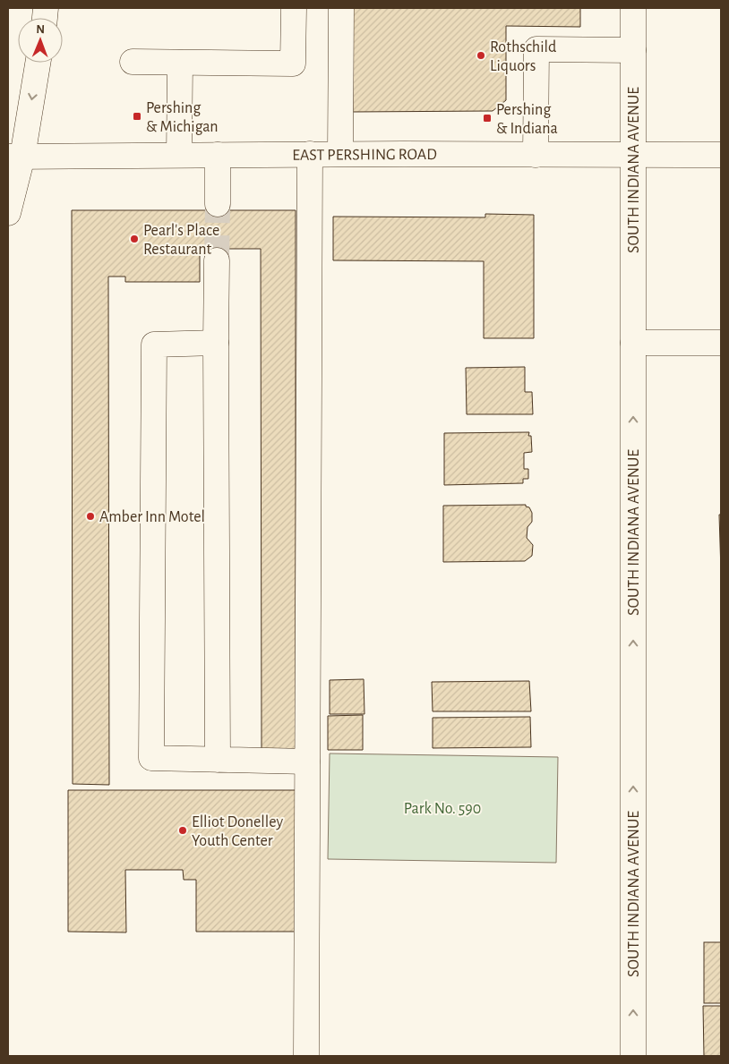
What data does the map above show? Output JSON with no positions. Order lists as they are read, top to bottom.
{
  "streets": {
    "street": ["EAST PERSHING ROAD", "SOUTH INDIANA AVENUE"]
  },
  "crossings": [
    ["EAST PERSHING ROAD", "SOUTH INDIANA AVENUE"]
  ],
  "one_way": ["SOUTH INDIANA AVENUE"],
  "parks": ["Park No. 590"],
  "places": {
    "other": [
      "Rothschild Liquors",
      "Pearl's Place Restaurant",
      "Amber Inn Motel",
      "Elliot Donelley Youth Center"
    ],
    "transit": ["Pershing & Michigan", "Pershing & Indiana"]
  },
  "north": "top"
}
